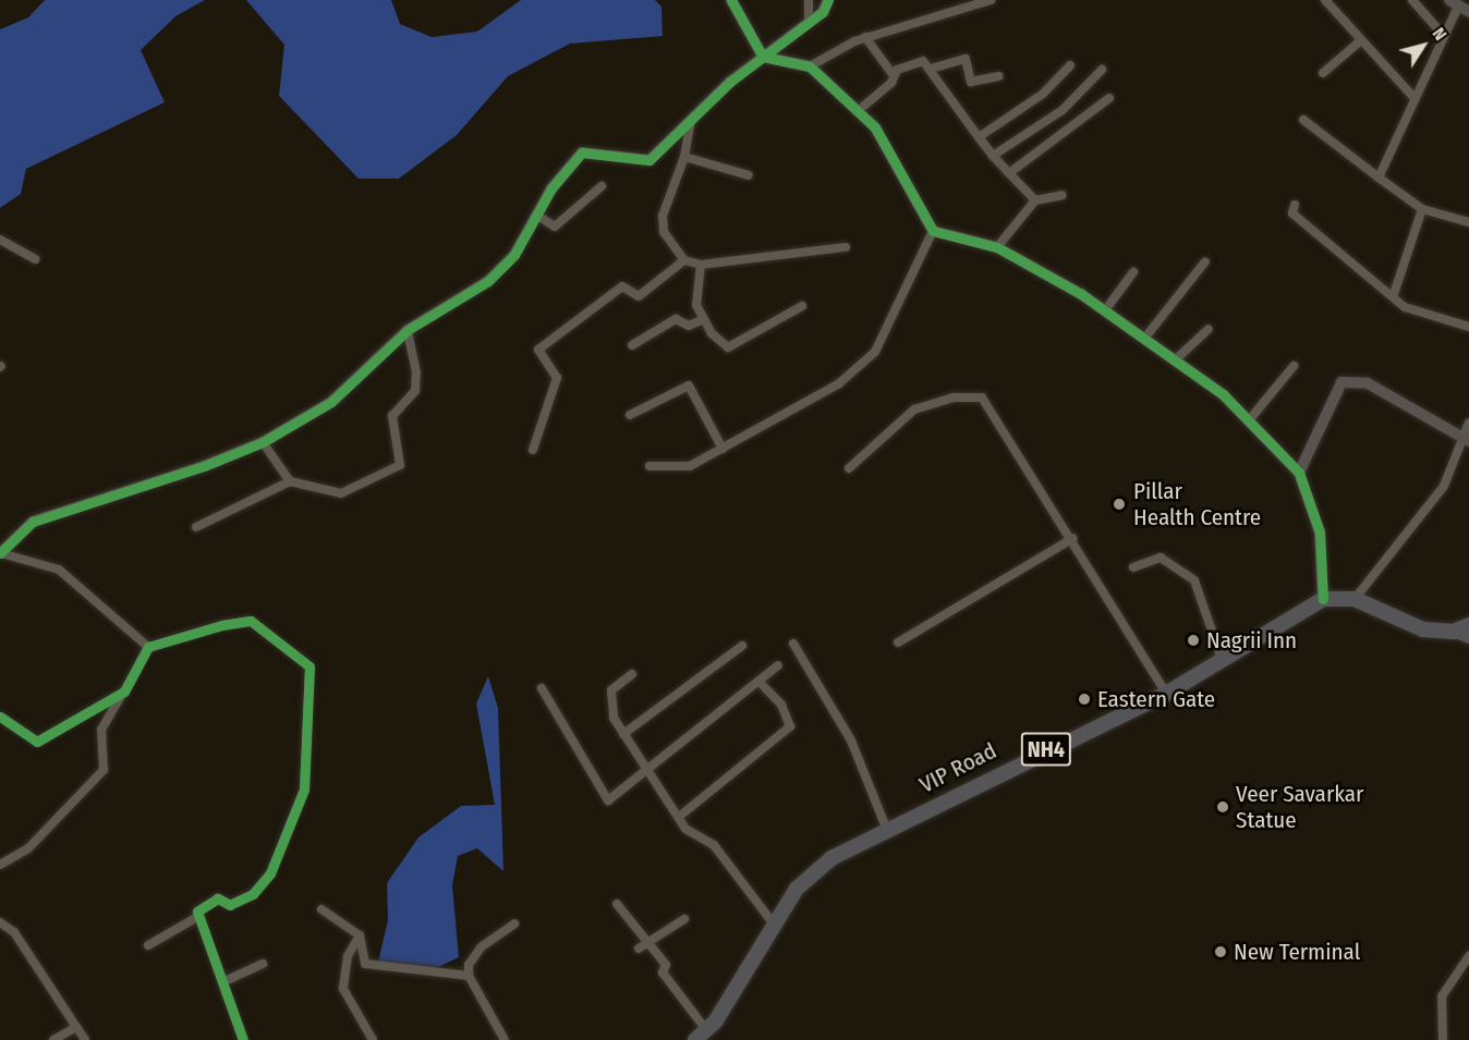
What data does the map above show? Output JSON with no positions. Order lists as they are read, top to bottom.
{
  "streets": {
    "highway": ["NH4", "VIP Road"]
  },
  "places": [
    "Pillar Health Centre",
    "Nagrii Inn",
    "Eastern Gate",
    "Veer Savarkar Statue",
    "New Terminal"
  ],
  "north": "top right"
}
